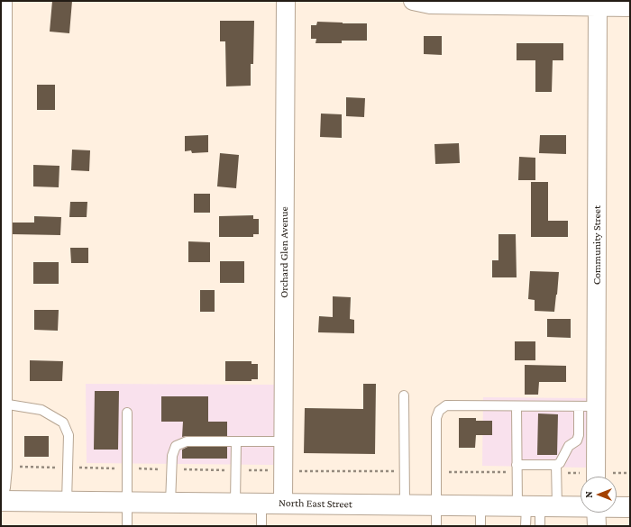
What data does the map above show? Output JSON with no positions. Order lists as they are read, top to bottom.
{
  "streets": {
    "main road": ["North East Street"],
    "street": ["Community Street", "Orchard Glen Avenue"]
  },
  "crossings": [
    ["Orchard Glen Avenue", "North East Street"]
  ],
  "north": "left"
}
